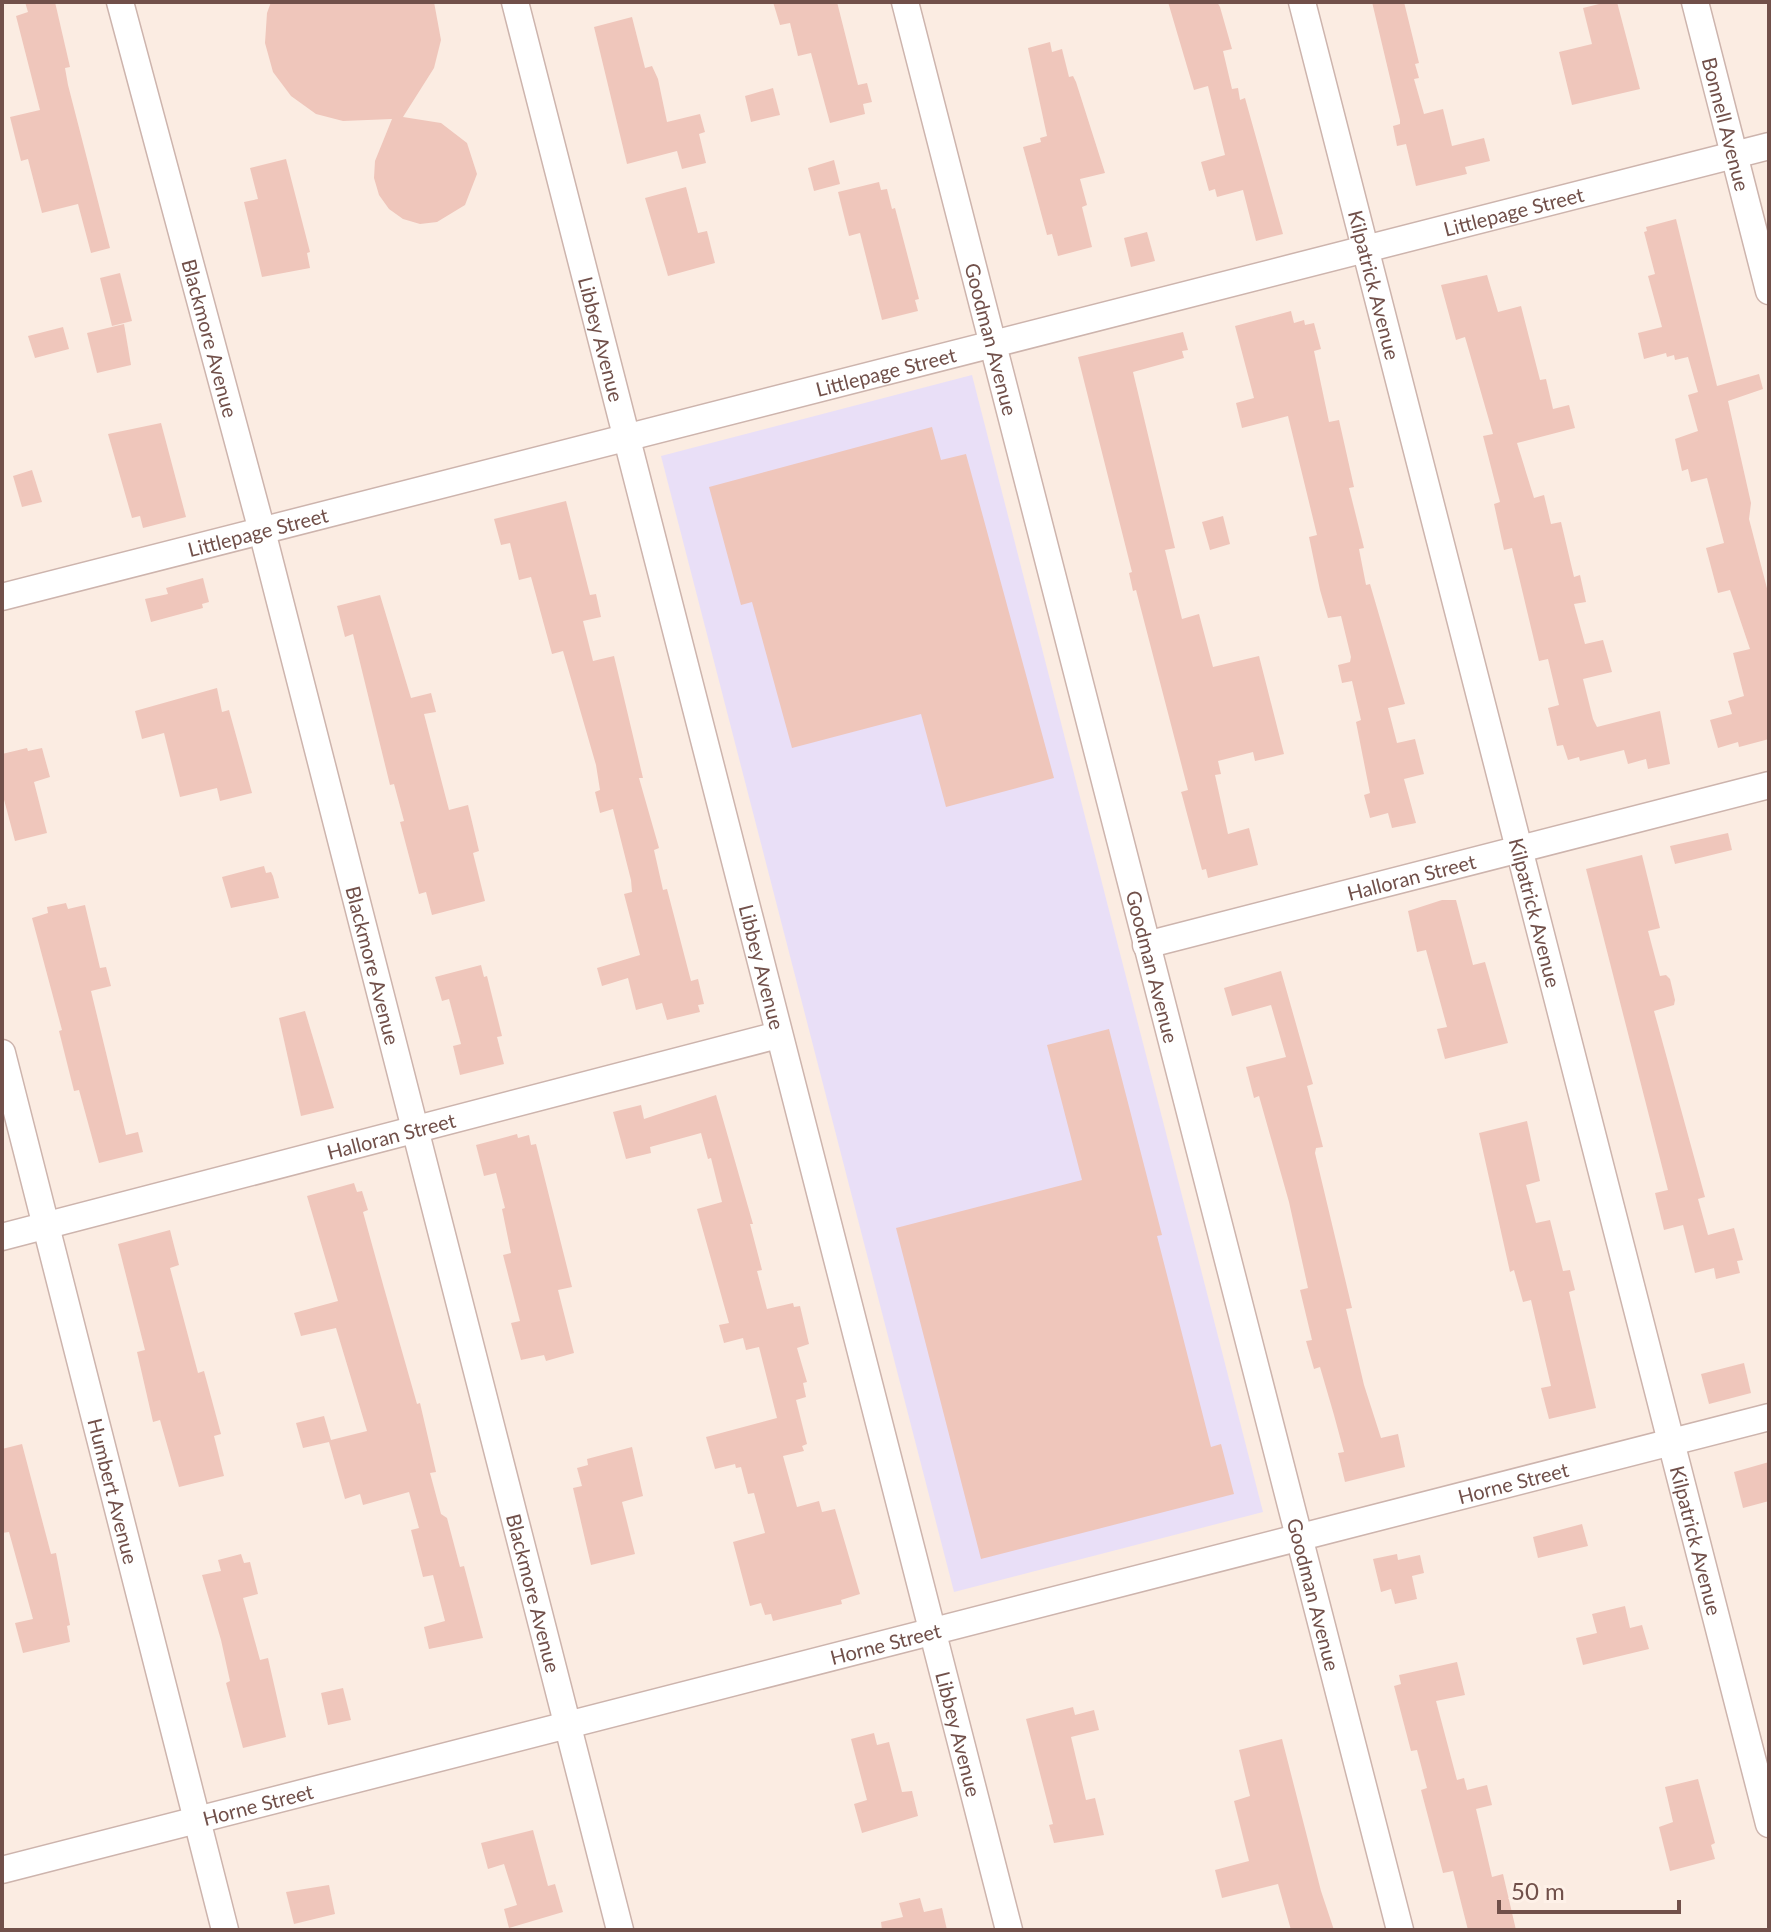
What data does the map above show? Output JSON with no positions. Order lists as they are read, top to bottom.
{
  "streets": {
    "street": [
      "Bonnell Avenue",
      "Littlepage Street",
      "Kilpatrick Avenue",
      "Blackmore Avenue",
      "Goodman Avenue",
      "Libbey Avenue",
      "Halloran Street",
      "Horne Street",
      "Humbert Avenue"
    ]
  },
  "crossings": [
    ["Bonnell Avenue", "Littlepage Street"],
    ["Littlepage Street", "Kilpatrick Avenue"],
    ["Littlepage Street", "Blackmore Avenue"],
    ["Littlepage Street", "Goodman Avenue"],
    ["Littlepage Street", "Libbey Avenue"],
    ["Kilpatrick Avenue", "Halloran Street"],
    ["Kilpatrick Avenue", "Horne Street"],
    ["Blackmore Avenue", "Halloran Street"],
    ["Blackmore Avenue", "Horne Street"],
    ["Goodman Avenue", "Halloran Street"],
    ["Goodman Avenue", "Horne Street"],
    ["Libbey Avenue", "Halloran Street"],
    ["Libbey Avenue", "Horne Street"],
    ["Halloran Street", "Humbert Avenue"],
    ["Horne Street", "Humbert Avenue"]
  ],
  "scale_bar": "50 m"
}
